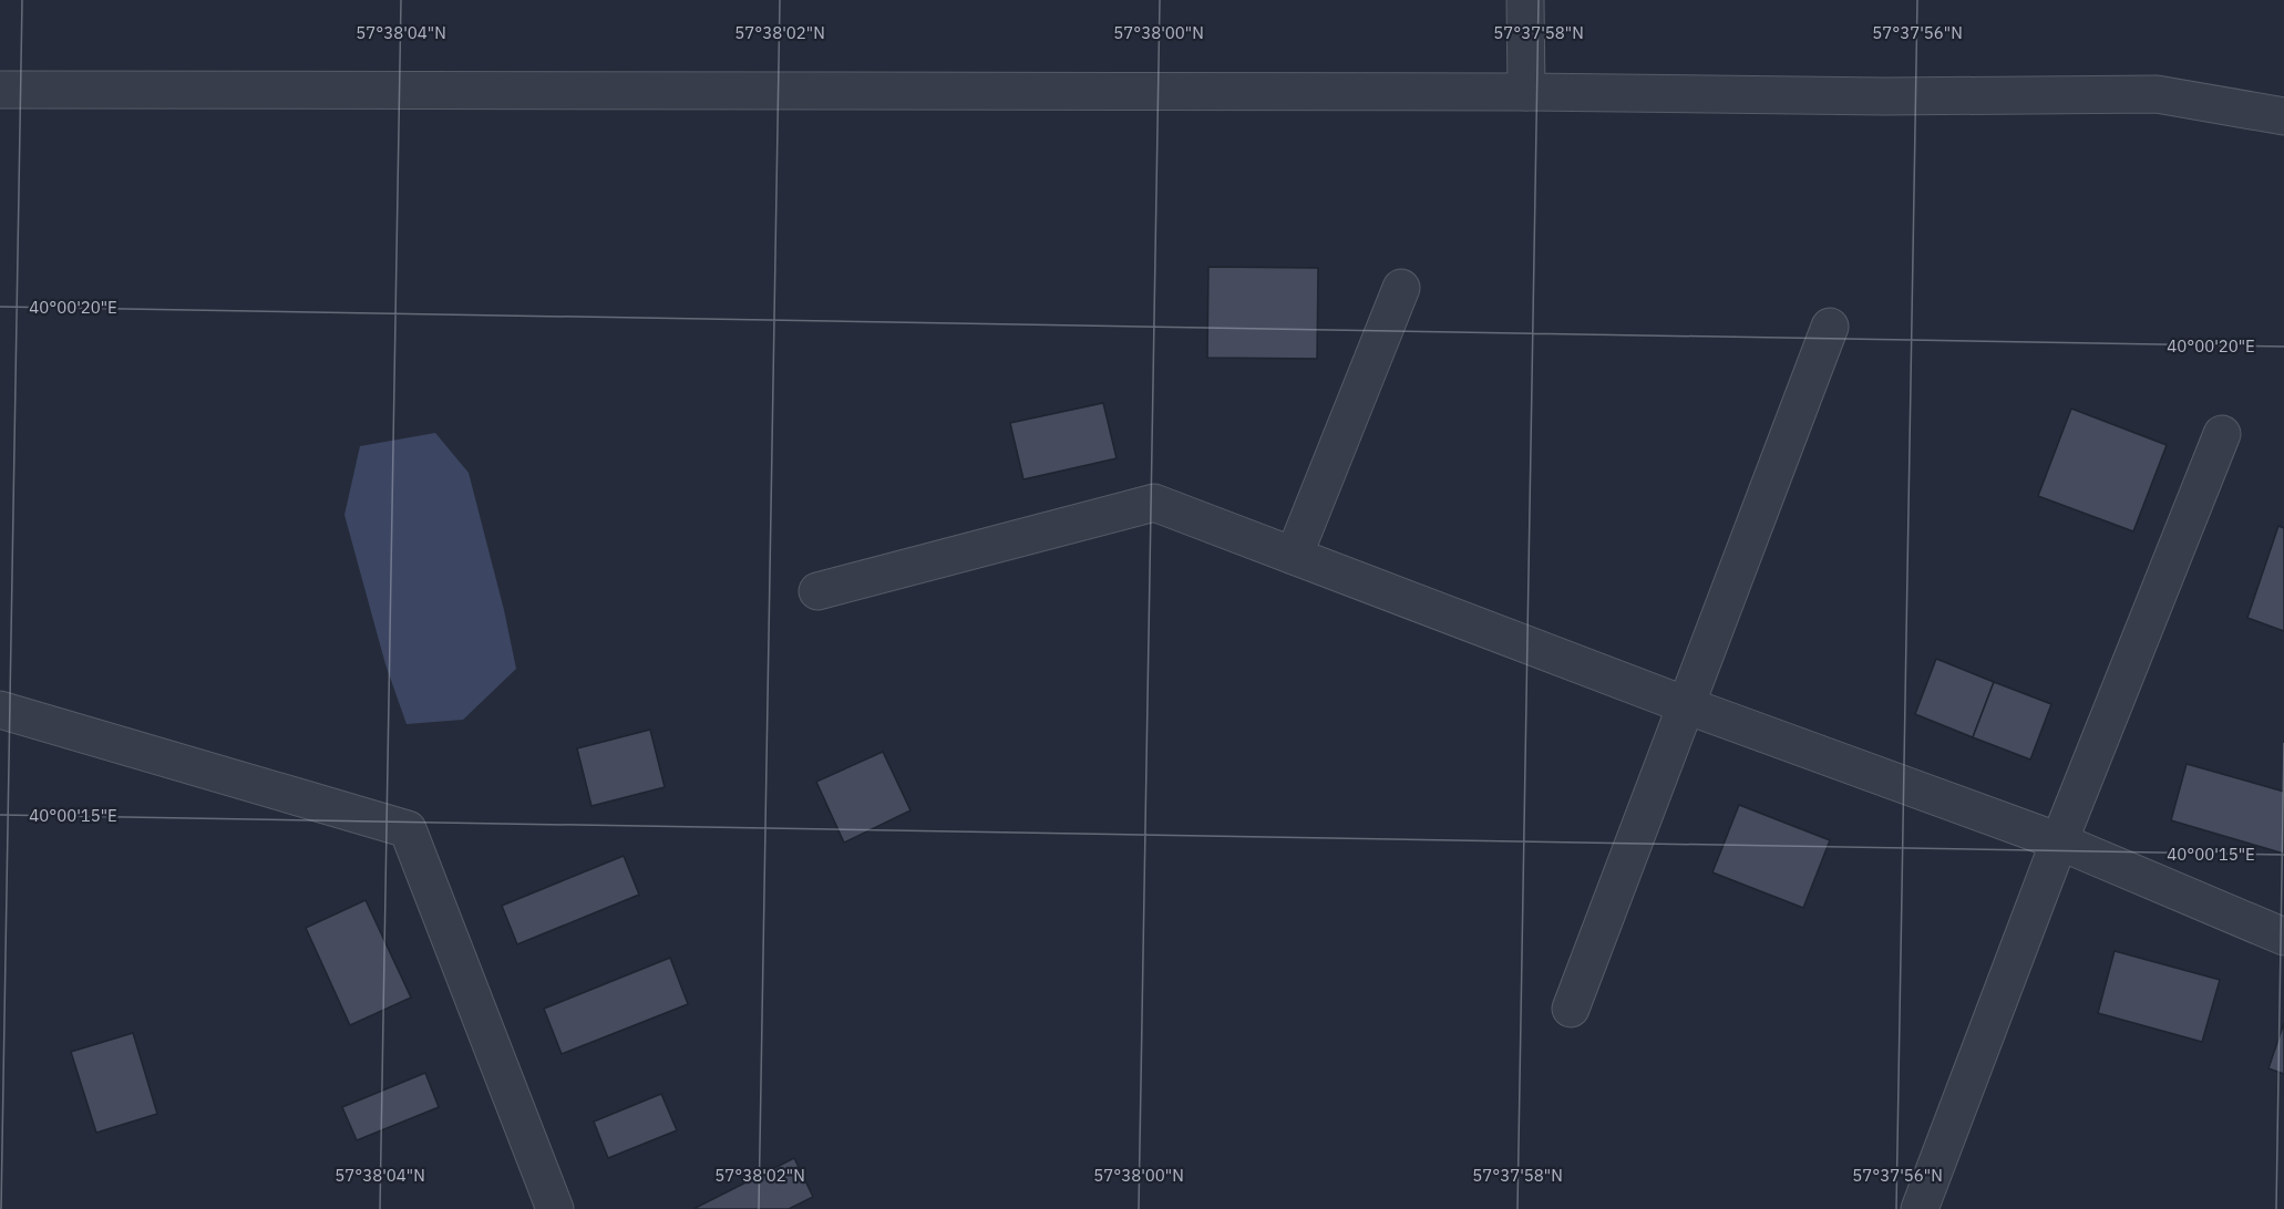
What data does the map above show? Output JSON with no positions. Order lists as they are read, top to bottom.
{
  "coordinates": [
    "57°38'04\"N",
    "57°38'02\"N",
    "57°38'00\"N",
    "57°37'58\"N",
    "57°37'56\"N",
    "40°00'20\"E",
    "40°00'15\"E"
  ]
}
